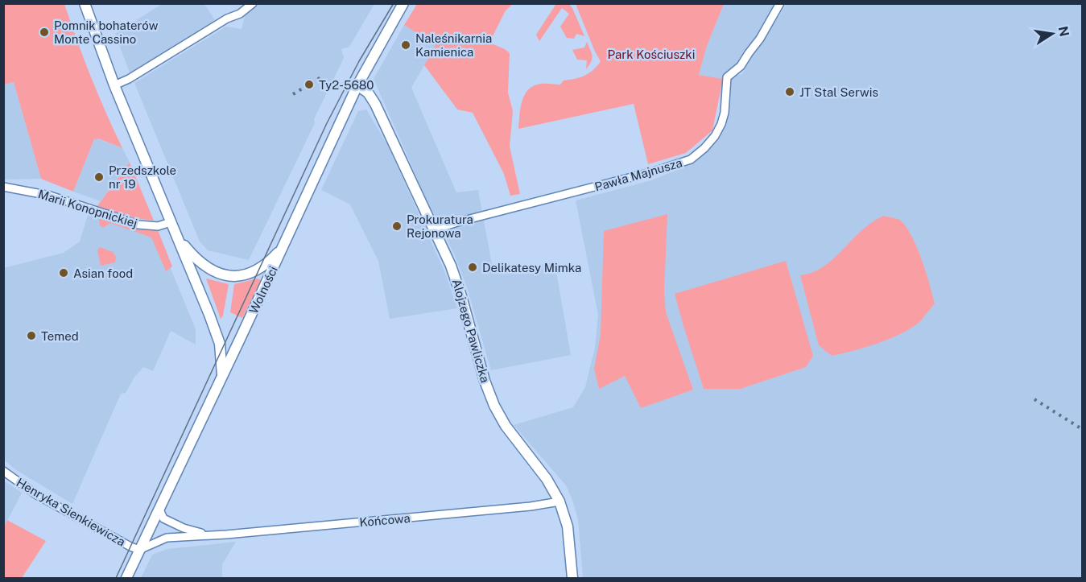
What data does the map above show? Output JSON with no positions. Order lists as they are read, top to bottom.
{
  "streets": {
    "street": [
      "Pawła Majnusza",
      "Marii Konopnickiej",
      "Wolności",
      "Alojzego Pawliczka",
      "Henryka Sienkiewicza",
      "Końcowa"
    ]
  },
  "crossings": [
    ["Pawła Majnusza", "Alojzego Pawliczka"],
    ["Wolności", "Alojzego Pawliczka"],
    ["Wolności", "Henryka Sienkiewicza"],
    ["Wolności", "Końcowa"],
    ["Alojzego Pawliczka", "Końcowa"],
    ["Henryka Sienkiewicza", "Końcowa"]
  ],
  "parks": ["Park Kościuszki"],
  "places": [
    "Pomnik bohaterów Monte Cassino",
    "Naleśnikarnia Kamienica",
    "Ty2-5680",
    "JT Stal Serwis",
    "Przedszkole nr 19",
    "Prokuratura Rejonowa",
    "Delikatesy Mimka",
    "Asian food",
    "Temed"
  ],
  "north": "right"
}
